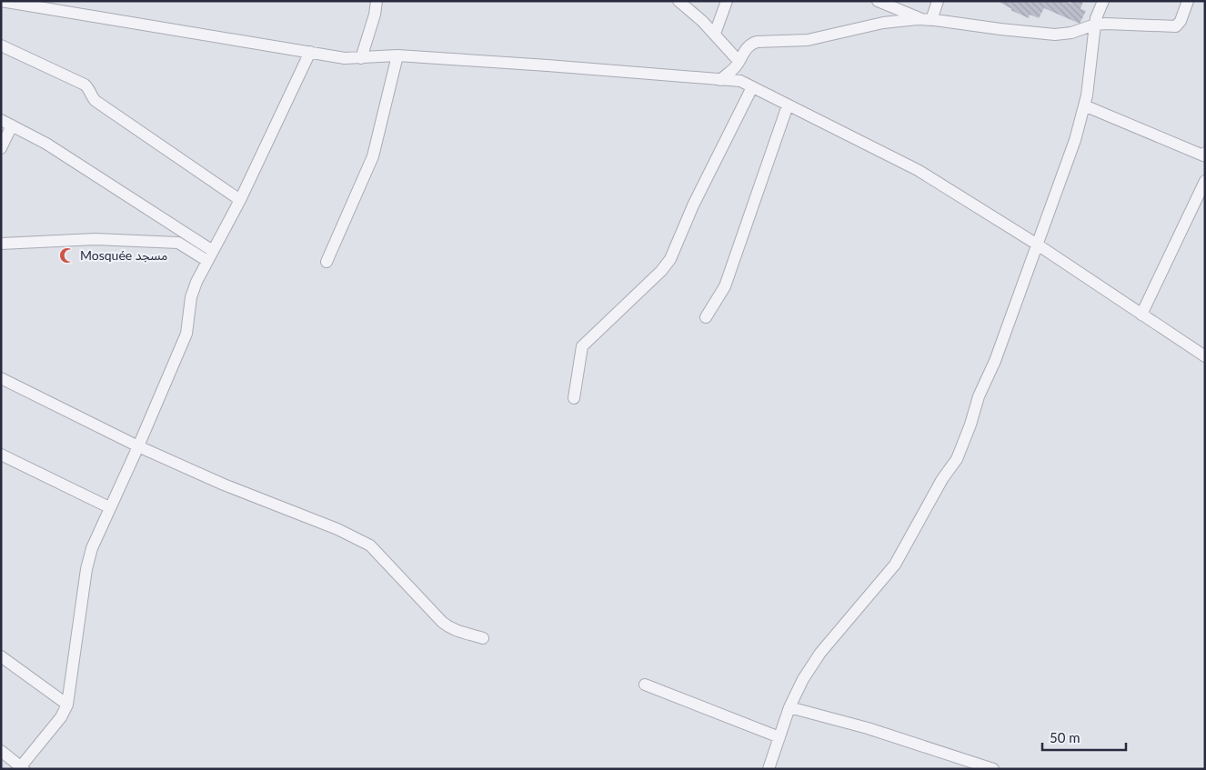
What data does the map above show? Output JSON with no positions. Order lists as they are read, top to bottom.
{
  "places": {
    "mosque": ["Mosquée مسجد"]
  },
  "scale_bar": "50 m"
}
